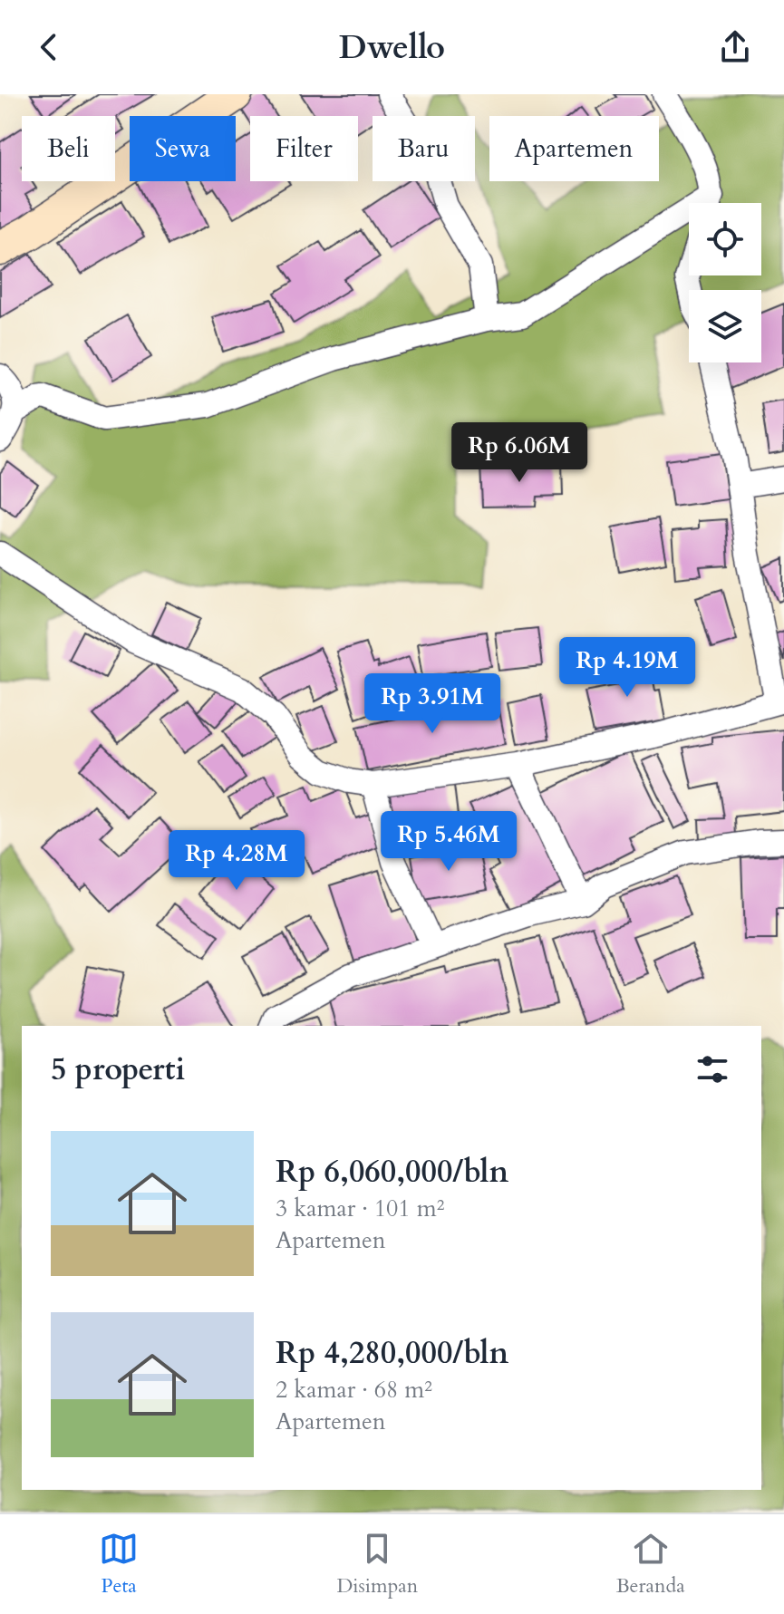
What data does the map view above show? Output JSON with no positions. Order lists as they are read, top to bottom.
{
  "page": {
    "header": "Dwello",
    "chip": [
      "Beli",
      "Sewa",
      "Filter",
      "Baru",
      "Apartemen"
    ],
    "price": [
      "Rp 6.06M",
      "Rp 4.19M",
      "Rp 3.91M",
      "Rp 5.46M",
      "Rp 4.28M"
    ],
    "heading": "5 properti",
    "list": [
      {
        "name": "Rp 6,060,000/bln",
        "note": "3 kamar · 101 m² · Apartemen"
      },
      {
        "name": "Rp 4,280,000/bln",
        "note": "2 kamar · 68 m² · Apartemen"
      }
    ],
    "tabs": ["Peta", "Disimpan", "Beranda"]
  }
}
